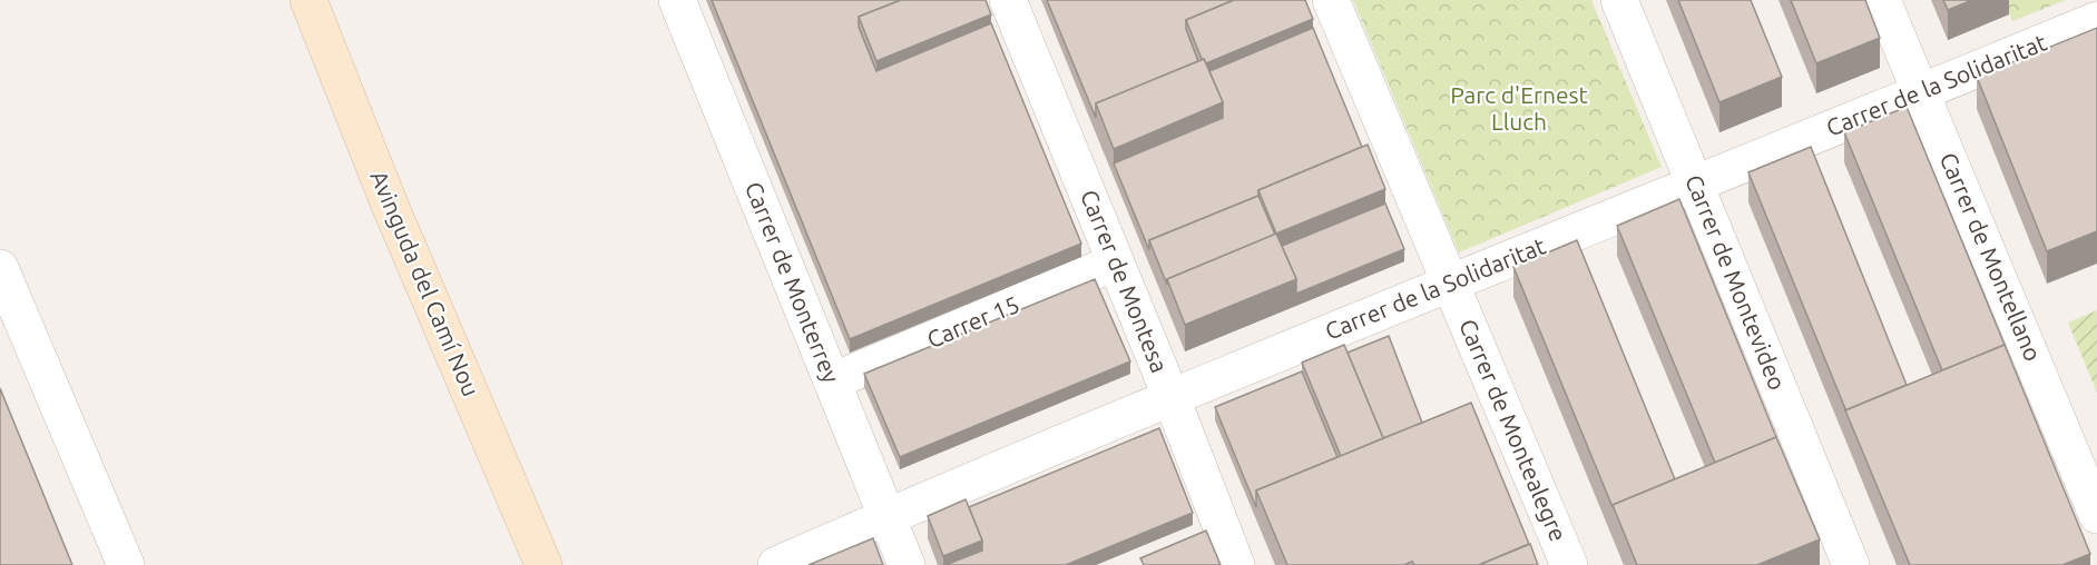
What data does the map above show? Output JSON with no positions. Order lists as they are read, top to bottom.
{
  "streets": {
    "street": [
      "Carrer de la Solidaritat",
      "Carrer de Montellano",
      "Carrer de Montesa",
      "Carrer de Monterrey",
      "Carrer de Montevideo",
      "Avinguda del Camí Nou",
      "Carrer 15",
      "Carrer de Montealegre"
    ]
  },
  "crossings": [
    ["Carrer de la Solidaritat", "Carrer de Montellano"],
    ["Carrer de la Solidaritat", "Carrer de Montesa"],
    ["Carrer de la Solidaritat", "Carrer de Monterrey"],
    ["Carrer de la Solidaritat", "Carrer de Montevideo"],
    ["Carrer de la Solidaritat", "Carrer de Montealegre"],
    ["Carrer de Montesa", "Carrer 15"],
    ["Carrer de Monterrey", "Carrer 15"]
  ],
  "parks": ["Parc d'Ernest Lluch"]
}
